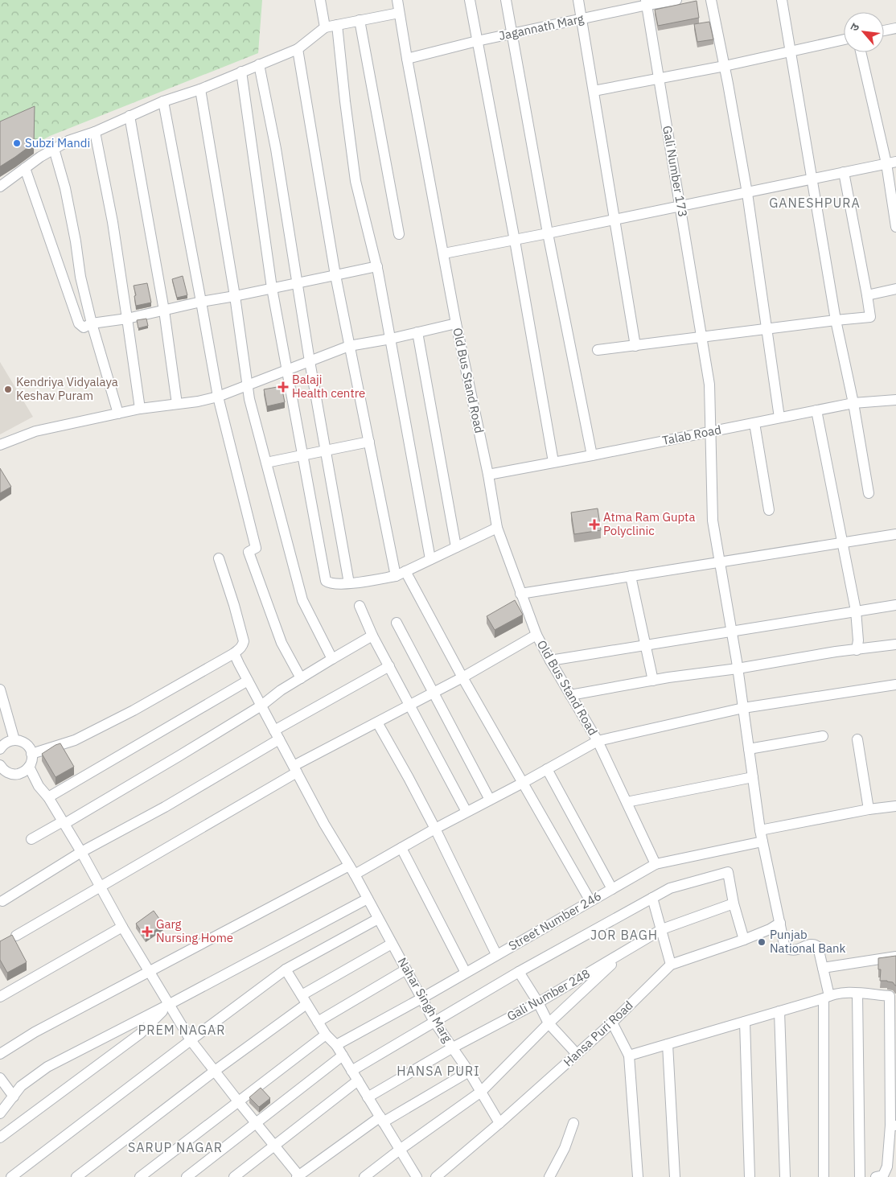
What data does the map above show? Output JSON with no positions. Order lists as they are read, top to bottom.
{
  "streets": {
    "street": [
      "Jagannath Marg",
      "Gali Number 173",
      "Old Bus Stand Road",
      "Talab Road",
      "Street Number 246",
      "Gali Number 248",
      "Nahar Singh Marg",
      "Hansa Puri Road"
    ]
  },
  "crossings": [
    ["Jagannath Marg", "Gali Number 173"],
    ["Jagannath Marg", "Old Bus Stand Road"],
    ["Gali Number 173", "Talab Road"],
    ["Gali Number 173", "Street Number 246"],
    ["Gali Number 173", "Hansa Puri Road"],
    ["Old Bus Stand Road", "Talab Road"],
    ["Street Number 246", "Nahar Singh Marg"],
    ["Gali Number 248", "Nahar Singh Marg"],
    ["Nahar Singh Marg", "Hansa Puri Road"]
  ],
  "districts": [
    "GANESHPURA",
    "JOR BAGH",
    "PREM NAGAR",
    "HANSA PURI",
    "SARUP NAGAR"
  ],
  "places": {
    "other": ["Subzi Mandi", "Kendriya Vidyalaya Keshav Puram", "Punjab National Bank"],
    "health": ["Balaji Health centre", "Atma Ram Gupta Polyclinic", "Garg Nursing Home"]
  },
  "north": "top left"
}
